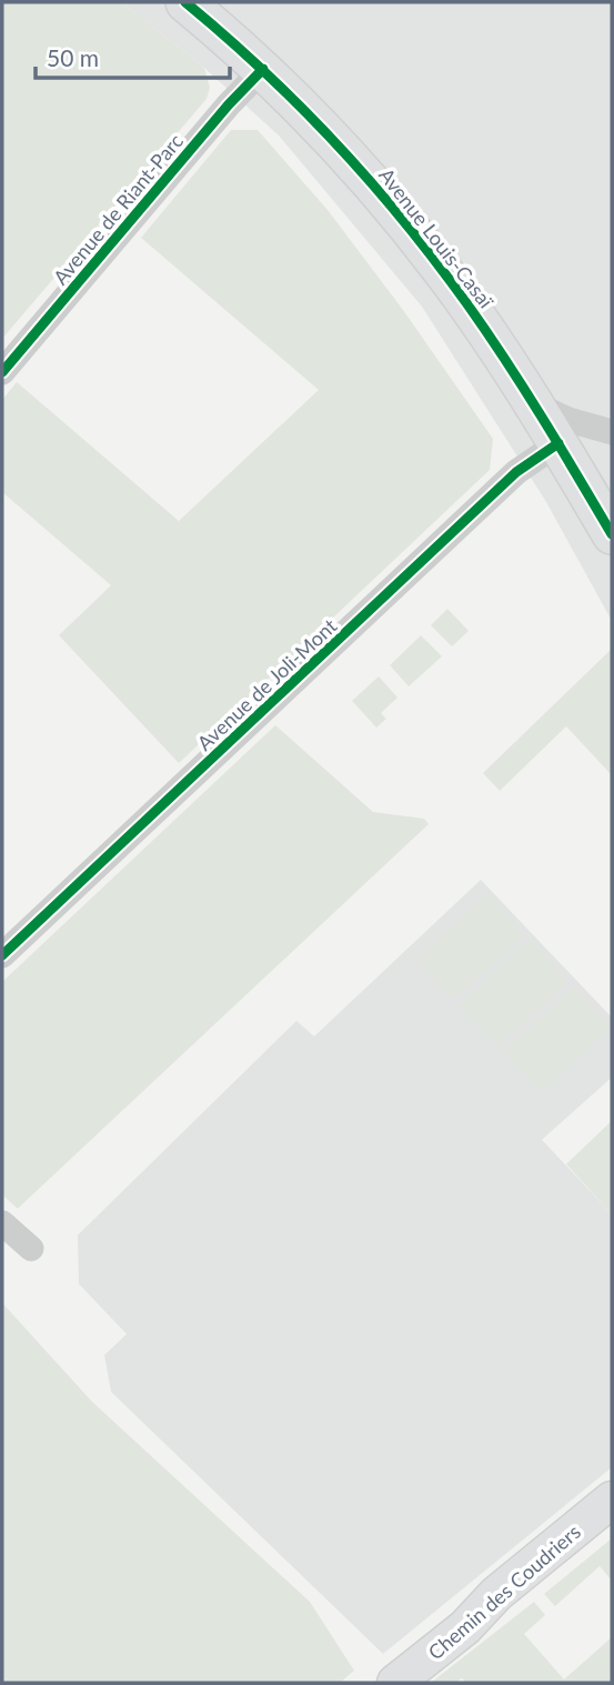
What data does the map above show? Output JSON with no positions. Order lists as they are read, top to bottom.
{
  "streets": {
    "main road": ["Avenue Louis-Casaï"],
    "street": ["Avenue de Riant-Parc", "Avenue de Joli-Mont", "Chemin des Coudriers"]
  },
  "crossings": [
    ["Avenue de Riant-Parc", "Avenue Louis-Casaï"],
    ["Avenue Louis-Casaï", "Avenue de Joli-Mont"]
  ],
  "scale_bar": "50 m"
}
